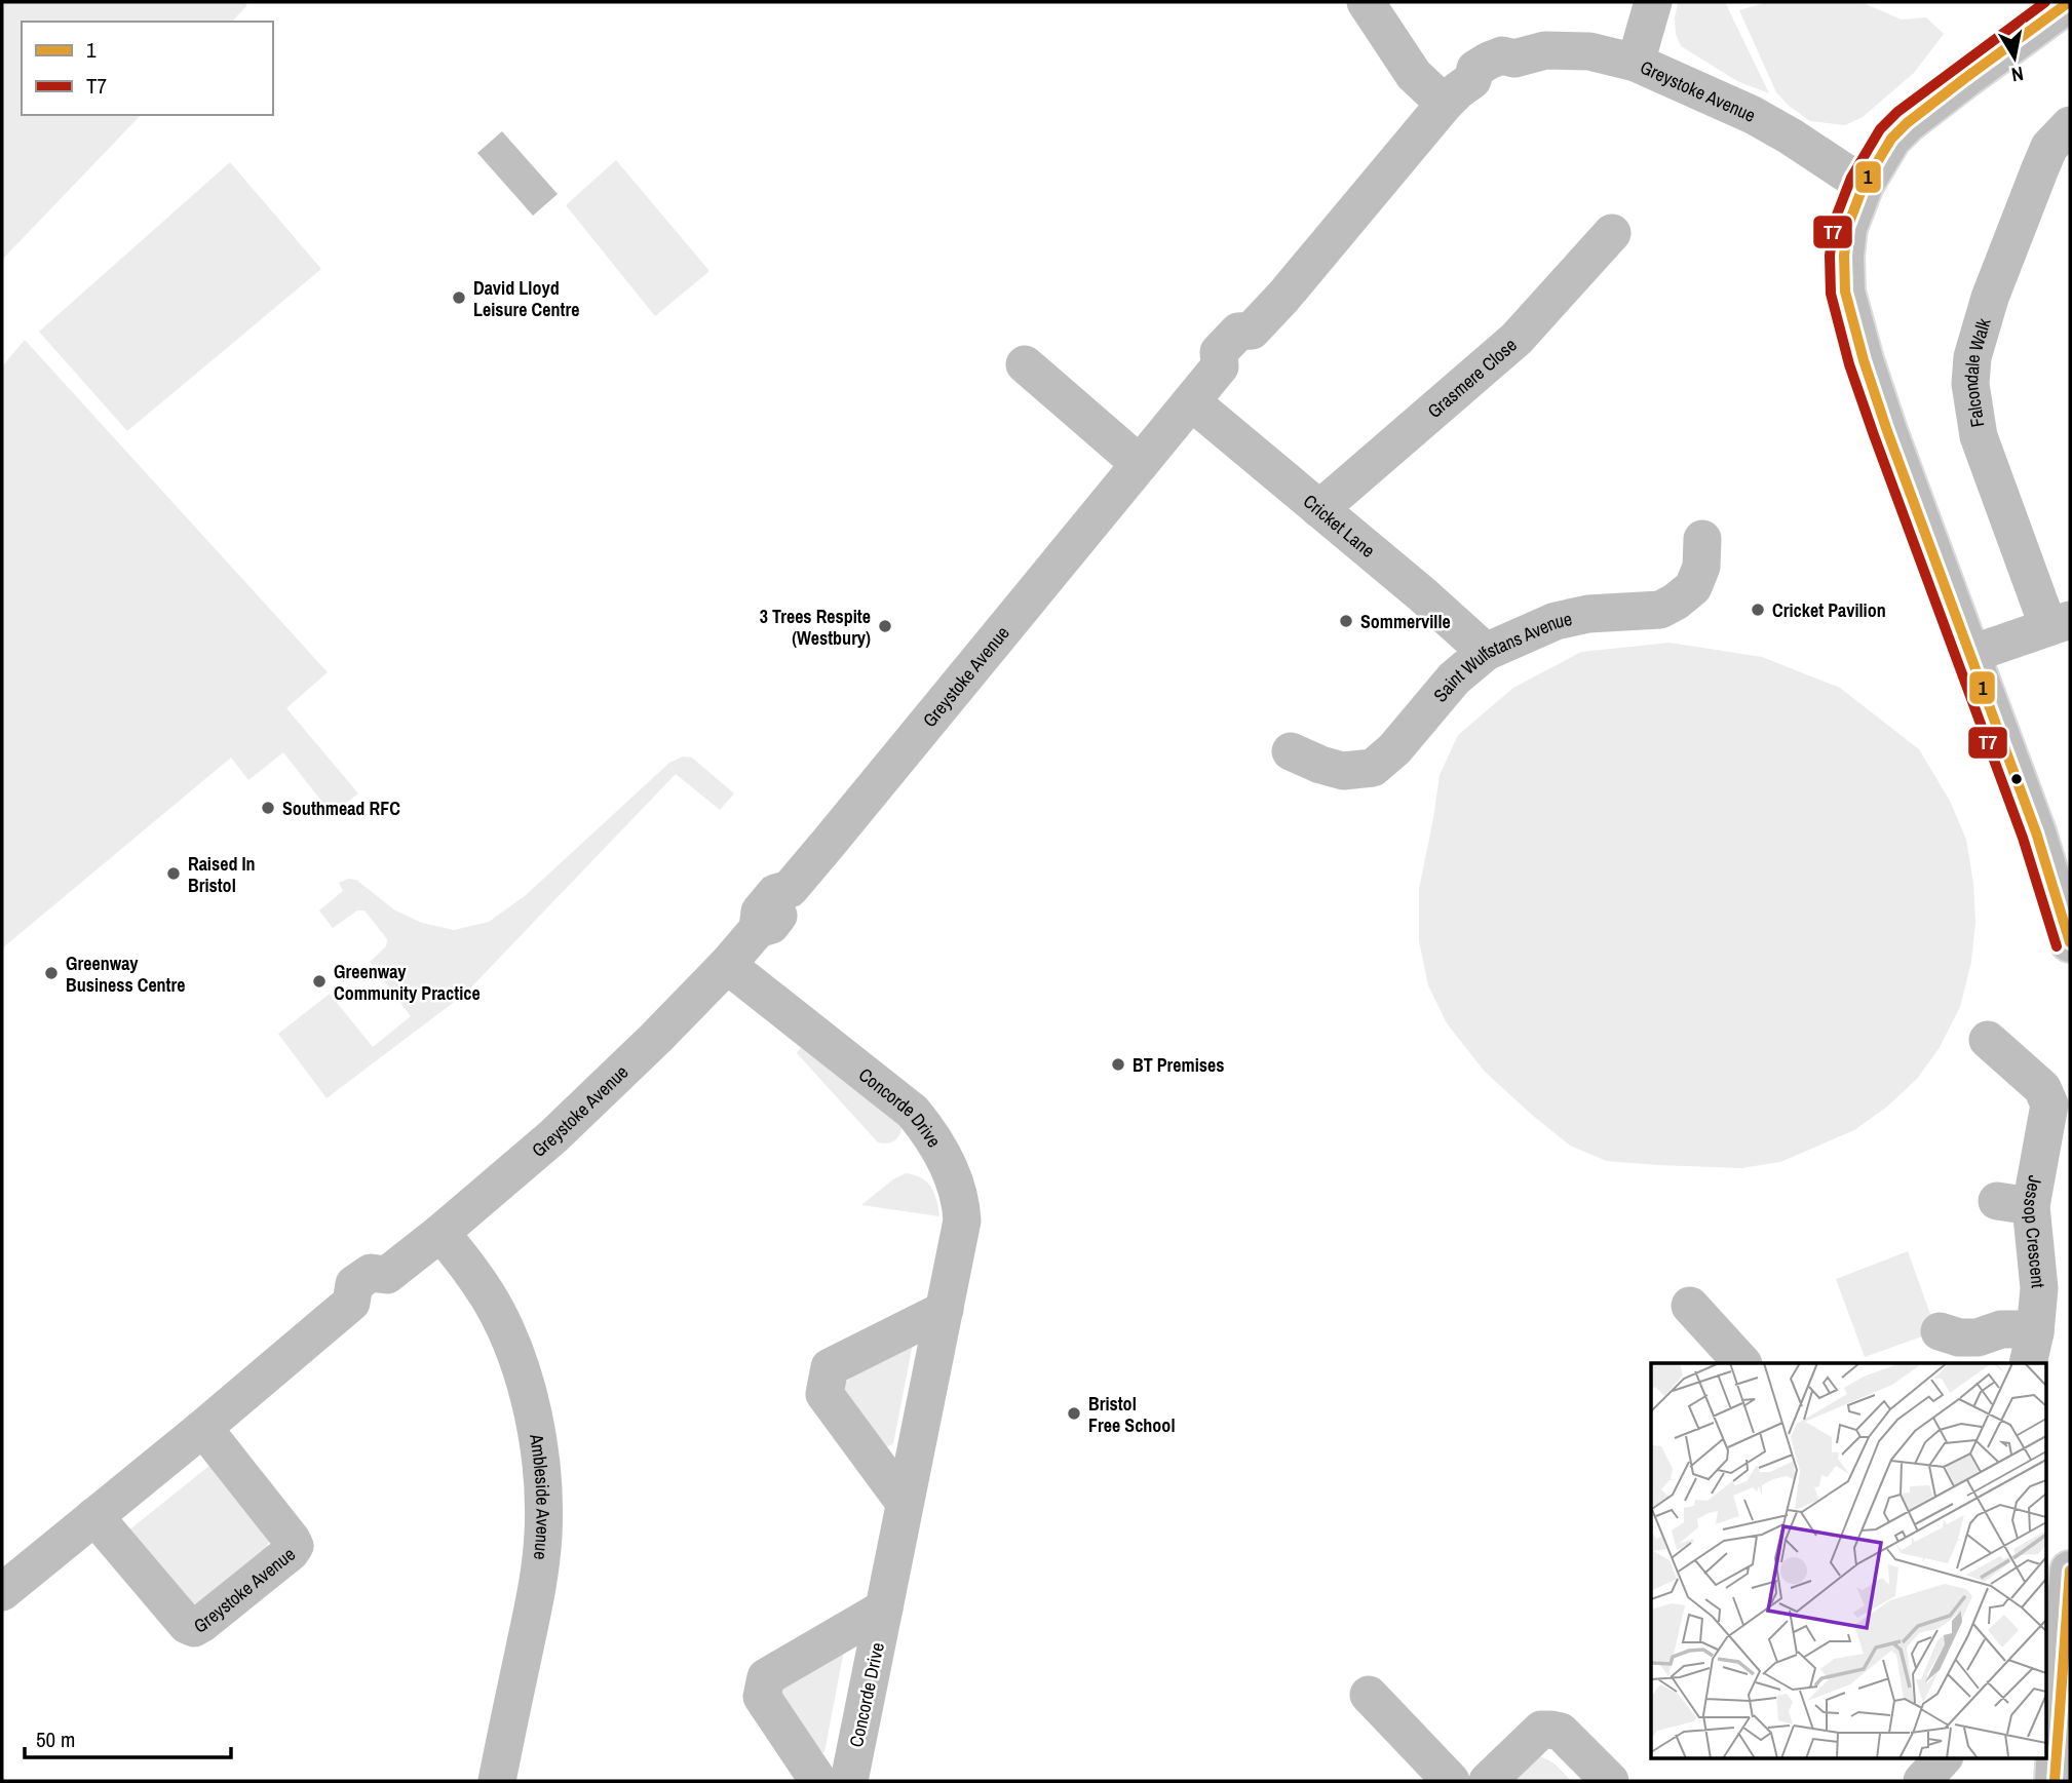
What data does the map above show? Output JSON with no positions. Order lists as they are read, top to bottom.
{
  "streets": {
    "street": [
      "Greystoke Avenue",
      "Falcondale Walk",
      "Grasmere Close",
      "Cricket Lane",
      "Saint Wulfstans Avenue",
      "Concorde Drive",
      "Jessop Crescent",
      "Ambleside Avenue"
    ]
  },
  "crossings": [
    ["Greystoke Avenue", "Cricket Lane"],
    ["Greystoke Avenue", "Concorde Drive"],
    ["Greystoke Avenue", "Ambleside Avenue"],
    ["Grasmere Close", "Cricket Lane"],
    ["Cricket Lane", "Saint Wulfstans Avenue"]
  ],
  "places": [
    "David Lloyd Leisure Centre",
    "Cricket Pavilion",
    "Sommerville",
    "3 Trees Respite (Westbury)",
    "Southmead RFC",
    "Raised In Bristol",
    "Greenway Business Centre",
    "Greenway Community Practice",
    "BT Premises",
    "Bristol Free School"
  ],
  "lines": ["transit line 1", "transit line T7"],
  "legend": ["1", "T7"],
  "scale_bar": "50 m",
  "north": "bottom"
}
